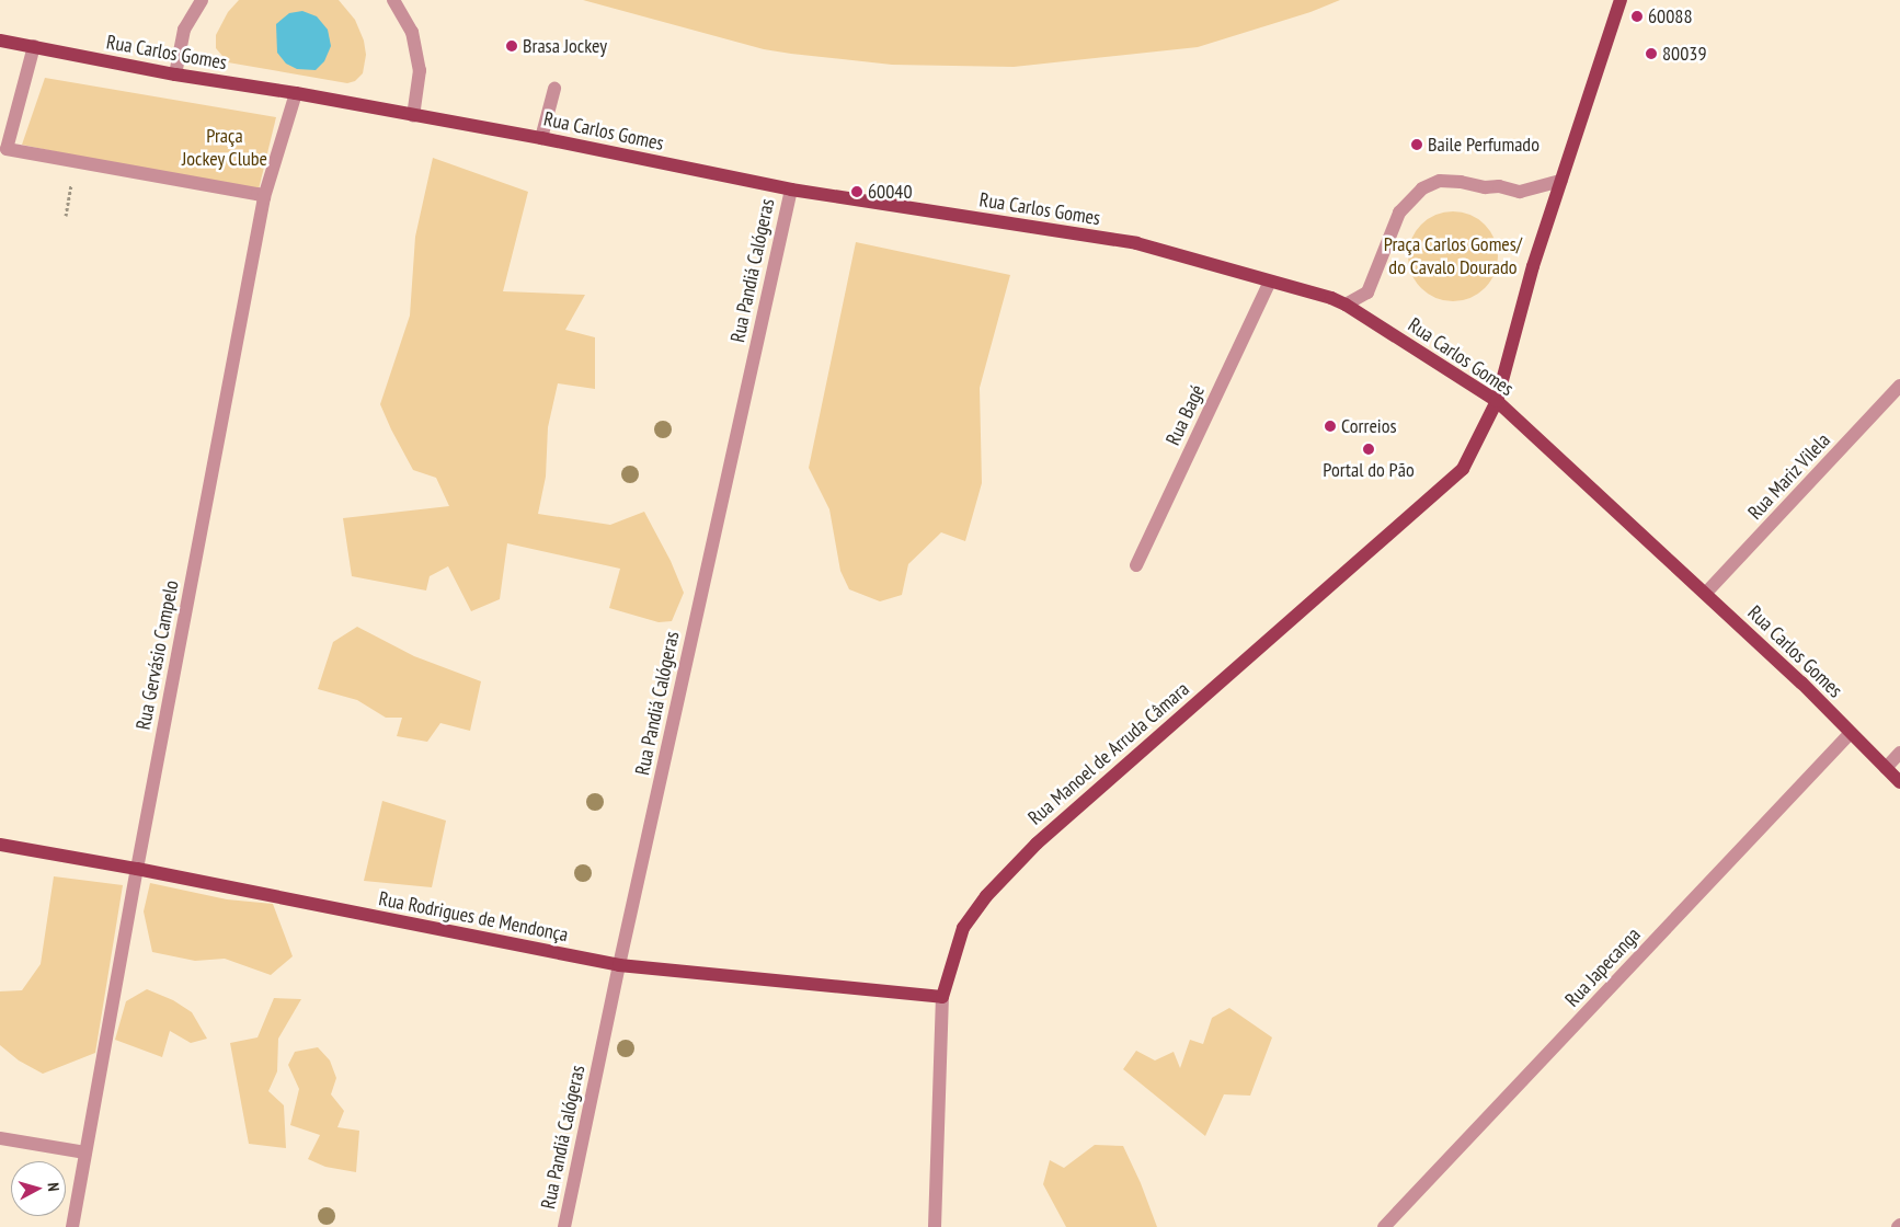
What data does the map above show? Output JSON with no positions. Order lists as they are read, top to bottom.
{
  "streets": {
    "main road": ["Rua Carlos Gomes", "Rua Manoel de Arruda Câmara", "Rua Rodrigues de Mendonça"],
    "street": [
      "Rua Pandiá Calógeras",
      "Rua Bagé",
      "Rua Mariz Vilela",
      "Rua Gervásio Campelo",
      "Rua Japecanga"
    ]
  },
  "crossings": [
    ["Rua Carlos Gomes", "Rua Pandiá Calógeras"],
    ["Rua Carlos Gomes", "Rua Bagé"],
    ["Rua Carlos Gomes", "Rua Mariz Vilela"],
    ["Rua Carlos Gomes", "Rua Gervásio Campelo"],
    ["Rua Carlos Gomes", "Rua Manoel de Arruda Câmara"],
    ["Rua Carlos Gomes", "Rua Japecanga"],
    ["Rua Pandiá Calógeras", "Rua Rodrigues de Mendonça"],
    ["Rua Gervásio Campelo", "Rua Rodrigues de Mendonça"],
    ["Rua Manoel de Arruda Câmara", "Rua Rodrigues de Mendonça"]
  ],
  "parks": ["Praça Jockey Clube", "Praça Carlos Gomes/ do Cavalo Dourado"],
  "places": [
    "60088",
    "Brasa Jockey",
    "80039",
    "Baile Perfumado",
    "60040",
    "Correios",
    "Portal do Pão"
  ],
  "north": "right"
}
